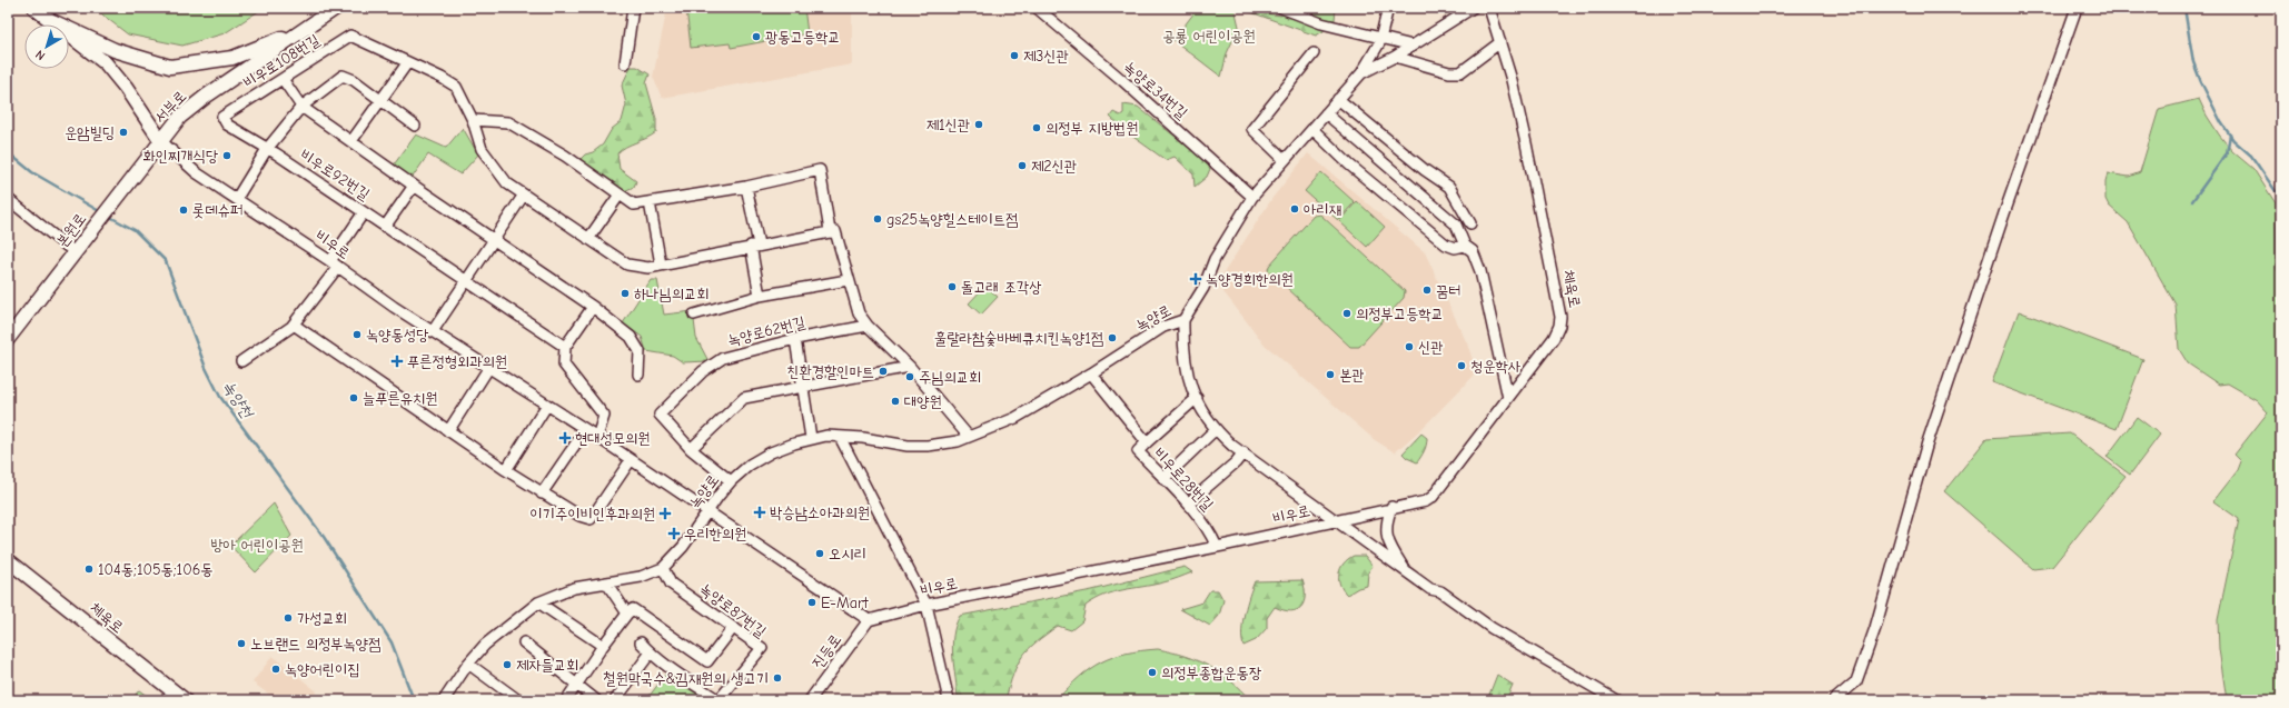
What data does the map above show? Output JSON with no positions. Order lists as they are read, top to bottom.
{
  "streets": {
    "street": [
      "비우로108번길",
      "녹양로34번길",
      "서부로",
      "비우로92번길",
      "본원로",
      "비우로",
      "체육로",
      "녹양로",
      "녹양로62번길",
      "비우로28번길",
      "녹양로87번길",
      "진등로"
    ]
  },
  "crossings": [
    ["비우로108번길", "비우로92번길"],
    ["녹양로34번길", "녹양로"],
    ["서부로", "본원로"],
    ["서부로", "비우로"],
    ["본원로", "비우로"],
    ["비우로", "체육로"],
    ["비우로", "녹양로"],
    ["비우로", "비우로28번길"],
    ["비우로", "진등로"],
    ["녹양로", "녹양로62번길"],
    ["녹양로", "비우로28번길"],
    ["녹양로", "녹양로87번길"]
  ],
  "water": ["녹양천"],
  "parks": ["공룡 어린이공원", "방아 어린이공원"],
  "places": {
    "other": [
      "광동고등학교",
      "제3신관",
      "제1신관",
      "의정부 지방법원",
      "운암빌딩",
      "화인찌개식당",
      "제2신관",
      "아리재",
      "롯데슈퍼",
      "gs25녹양힐스테이트점",
      "돌고래 조각상",
      "꿈터",
      "하나님의교회",
      "의정부고등학교",
      "녹양동성당",
      "훌랄라참숯바베큐치킨녹양1점",
      "신관",
      "청운학사",
      "친환경할인마트",
      "본관",
      "주님의교회",
      "늘푸른유치원",
      "대양원",
      "오시리",
      "104동;105동;106동",
      "E-Mart",
      "가성교회",
      "노브랜드 의정부녹양점",
      "제자들교회",
      "녹양어린이집",
      "의정부종합운동장",
      "철원막국수&김재원의 생고기"
    ],
    "health": [
      "녹양경희한의원",
      "푸른정형외과의원",
      "현대성모의원",
      "박승남소아과의원",
      "이기주이비인후과의원",
      "우리한의원"
    ]
  },
  "north": "bottom left"
}
